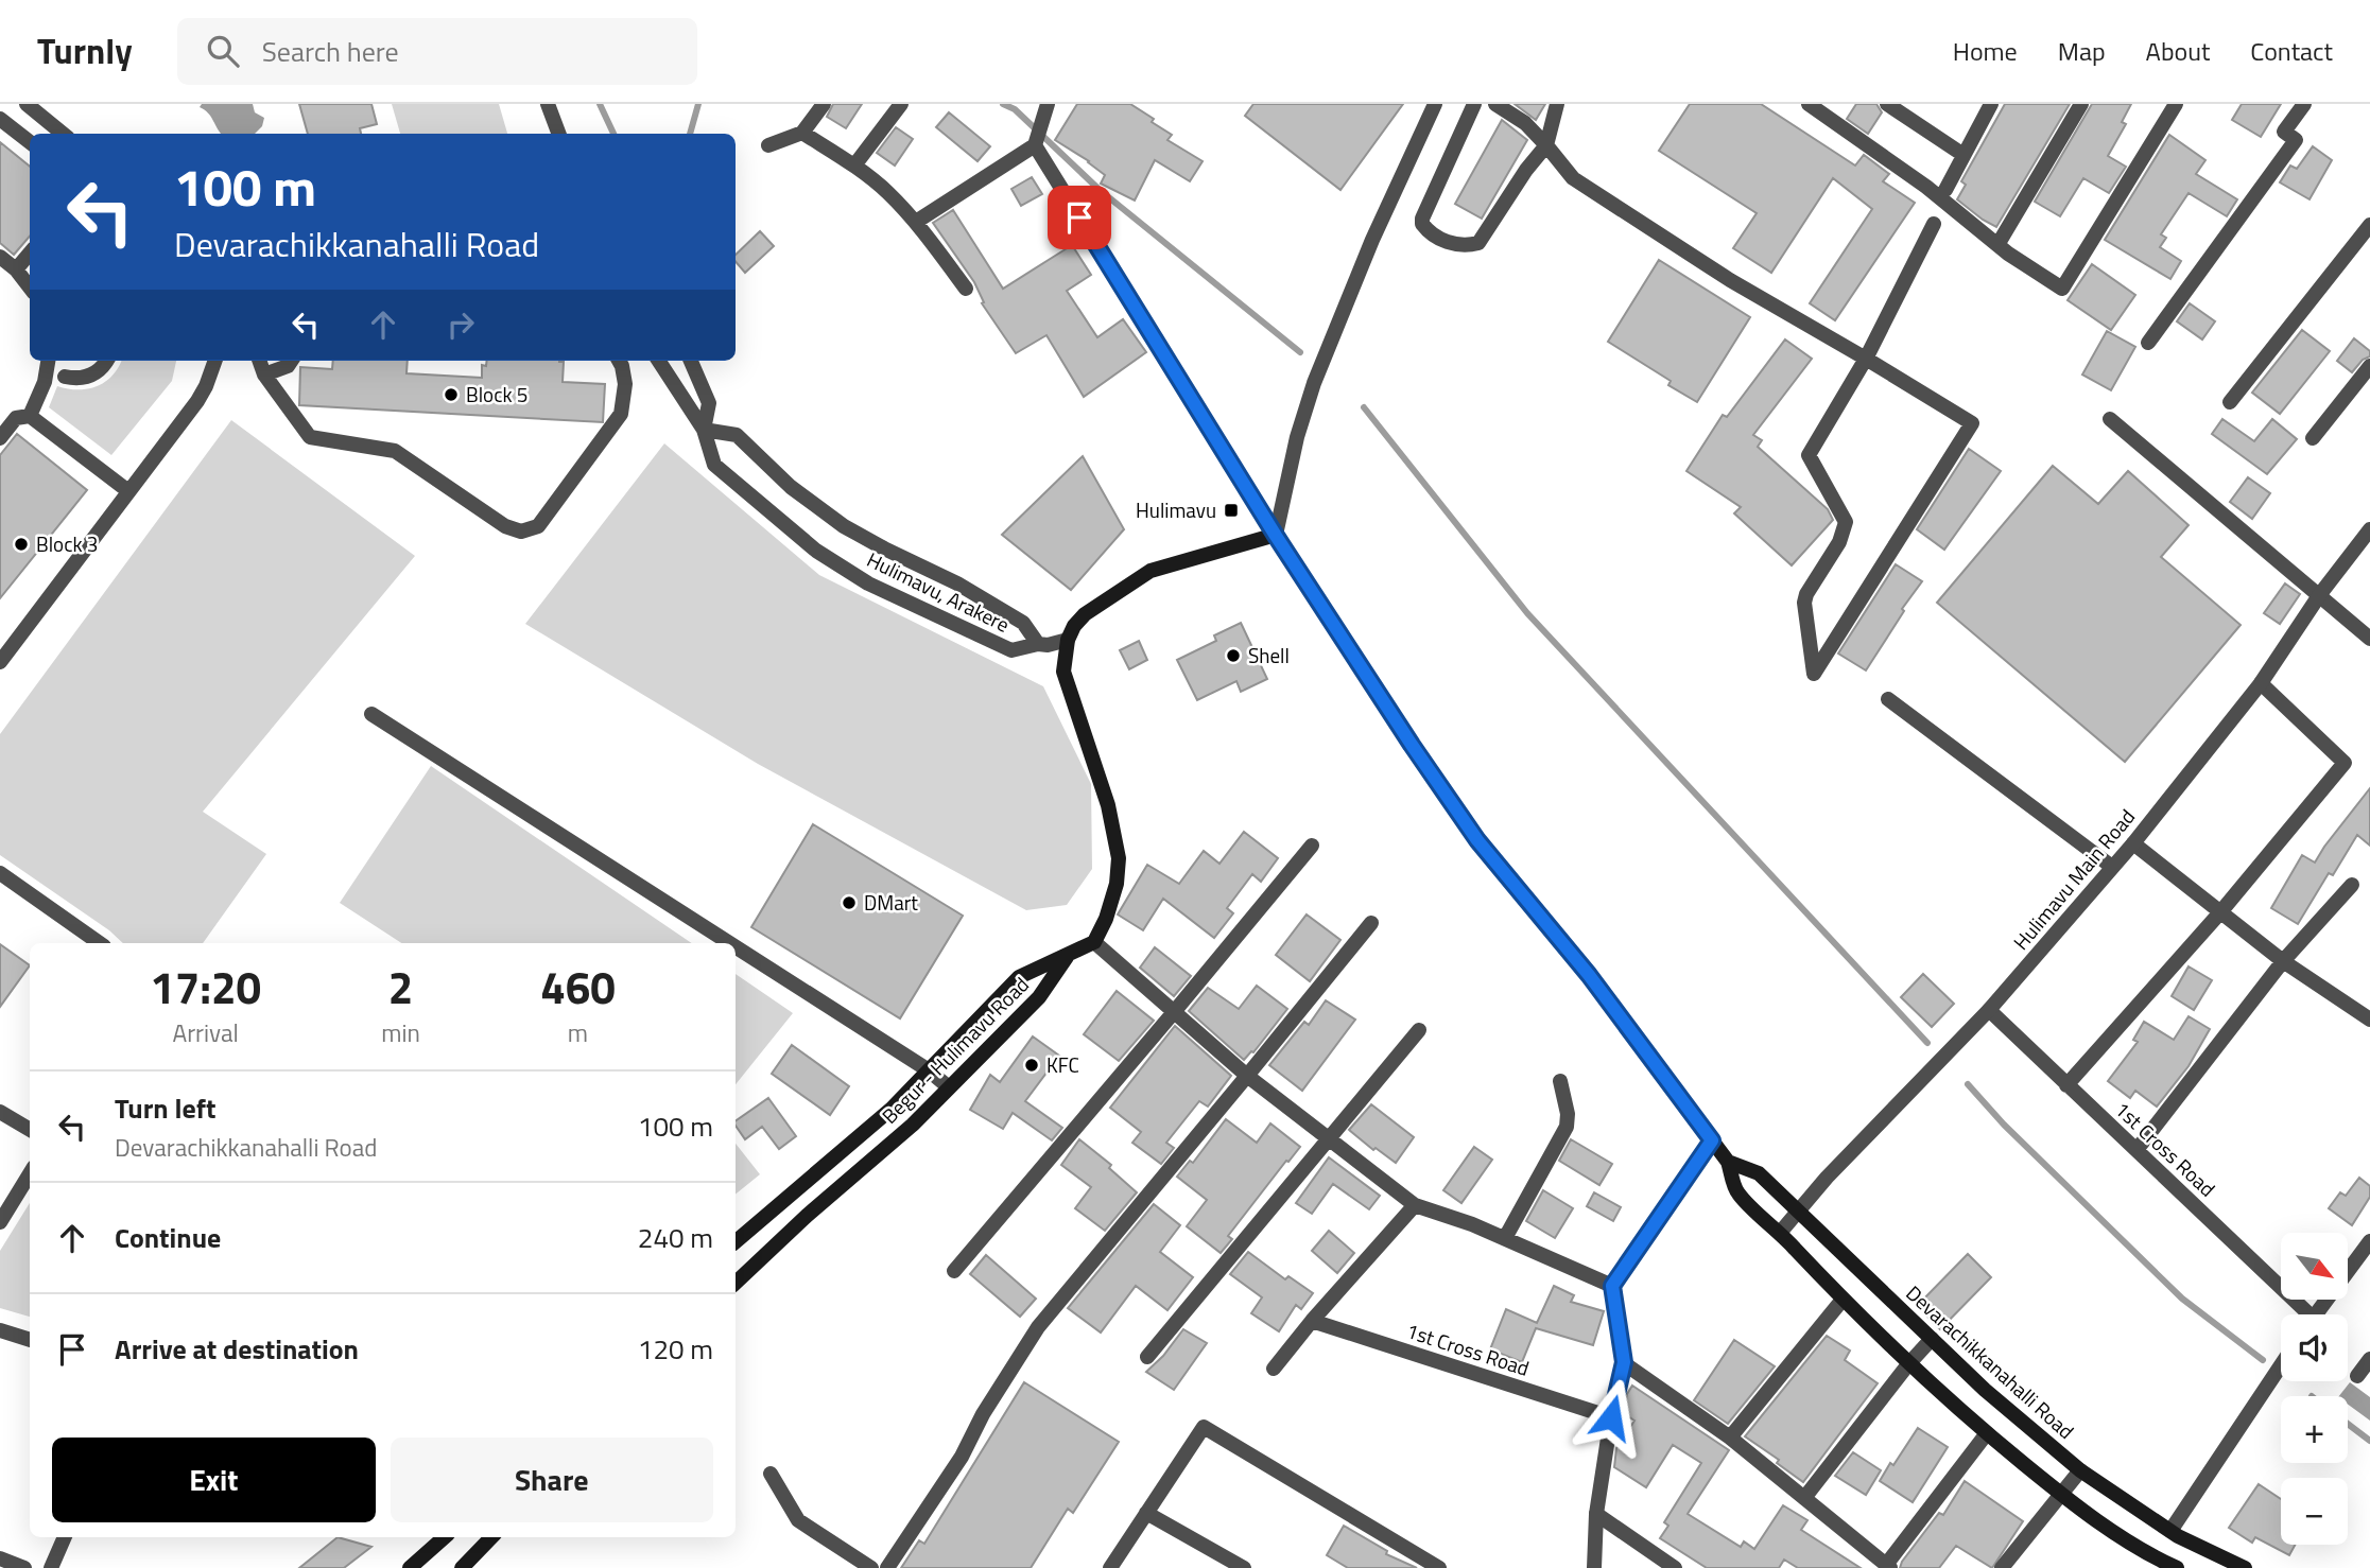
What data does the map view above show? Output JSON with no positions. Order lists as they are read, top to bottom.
{
  "streets": {
    "main road": ["Begur - Hulimavu Road", "Devarachikkanahalli Road"],
    "street": ["Hulimavu, Arakere", "Hulimavu Main Road", "1st Cross Road"]
  },
  "crossings": [
    ["Hulimavu Main Road", "1st Cross Road"],
    ["Hulimavu Main Road", "Devarachikkanahalli Road"]
  ],
  "places": {
    "other": [
      "Block 5",
      "Block 3",
      "Shell",
      "DMart",
      "KFC"
    ],
    "transit": ["Hulimavu"]
  },
  "north": "bottom right",
  "page": {
    "header": "Turnly",
    "search": "Search here",
    "nav": [
      "Home",
      "Map",
      "About",
      "Contact"
    ],
    "turn": ["100 m", "Devarachikkanahalli Road"],
    "eta": [
      "17:20",
      "Arrival",
      "2",
      "min",
      "460",
      "m"
    ],
    "list": [
      {
        "name": "Turn left",
        "note": "Devarachikkanahalli Road",
        "value": "100 m"
      },
      {
        "name": "Continue",
        "value": "240 m"
      },
      {
        "name": "Arrive at destination",
        "value": "120 m"
      }
    ],
    "map_buttons": ["+", "−"],
    "buttons": ["Exit", "Share"]
  }
}
